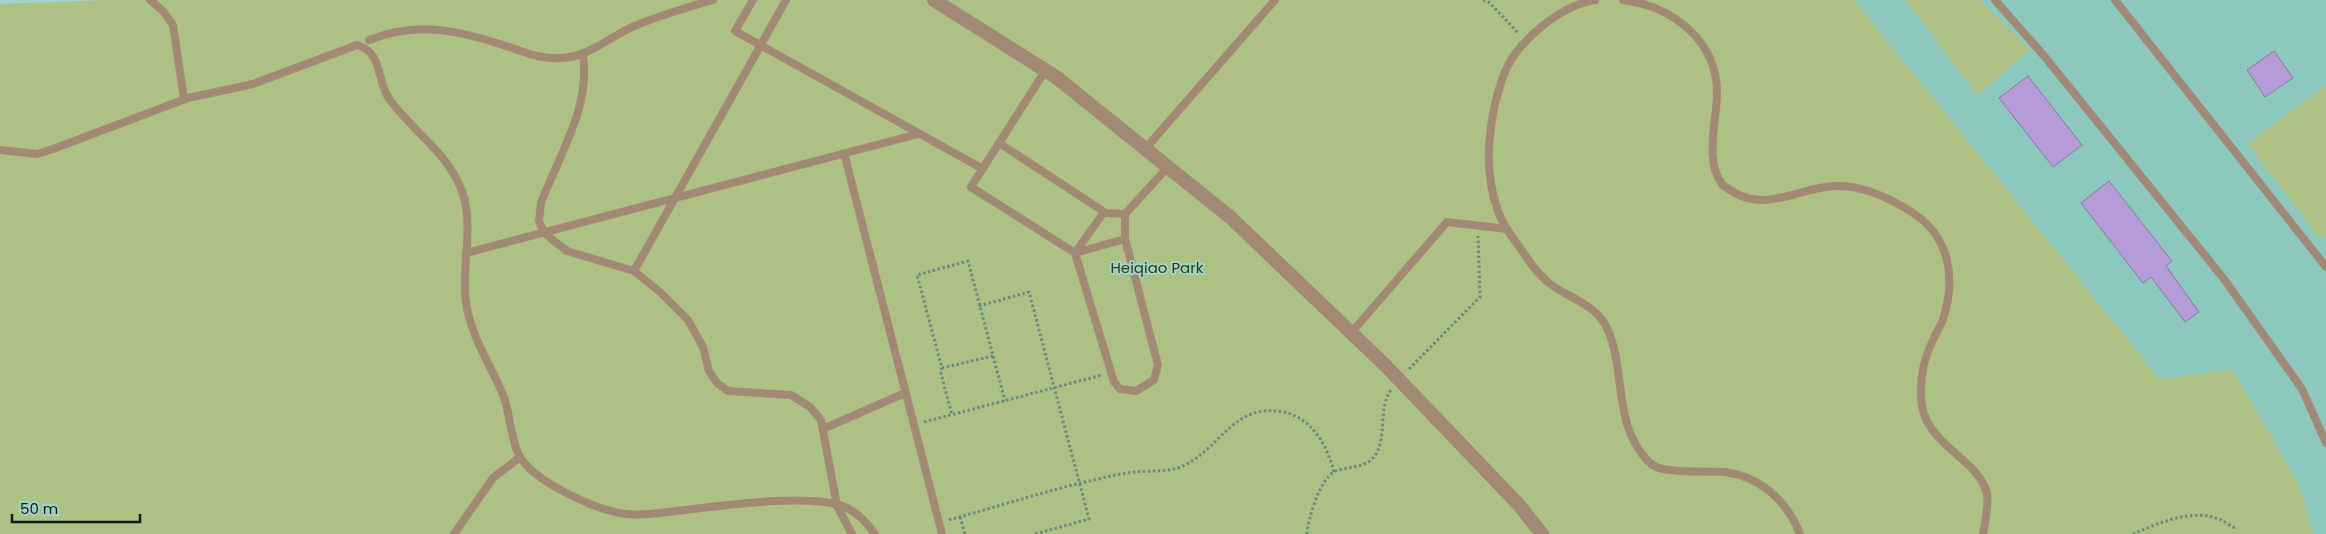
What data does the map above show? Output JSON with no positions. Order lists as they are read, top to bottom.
{
  "parks": ["Heiqiao Park"],
  "scale_bar": "50 m"
}
